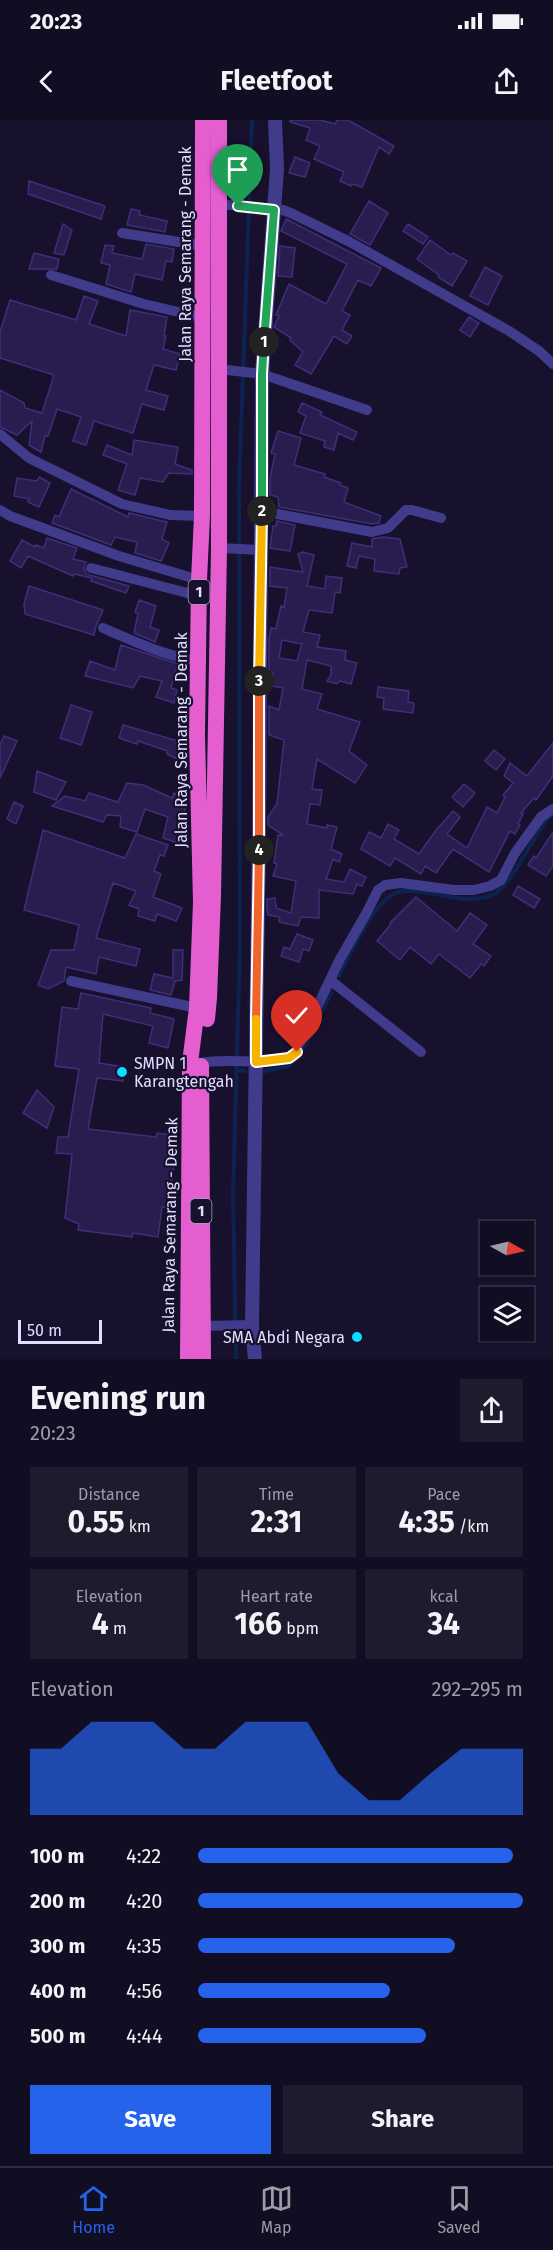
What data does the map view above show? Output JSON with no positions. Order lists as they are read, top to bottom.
{
  "streets": {
    "highway": ["Jalan Raya Semarang - Demak", "1"]
  },
  "places": ["SMPN 1 Karangtengah", "SMA Abdi Negara"],
  "scale_bar": "50 m",
  "north": "right",
  "page": {
    "status": "20:23",
    "header": "Fleetfoot",
    "pins": [
      "1",
      "2",
      "3",
      "4"
    ],
    "scale": "50 m",
    "heading": ["Evening run", "20:23"],
    "stats": [
      ["Distance", "0.55 km"],
      ["Time", "2:31"],
      ["Pace", "4:35 /km"],
      ["Elevation", "4 m"],
      ["Heart rate", "166 bpm"],
      ["kcal", "34"]
    ],
    "chart": ["Elevation", "292–295 m"],
    "list": [
      {
        "name": "100 m",
        "note": "4:22"
      },
      {
        "name": "200 m",
        "note": "4:20"
      },
      {
        "name": "300 m",
        "note": "4:35"
      },
      {
        "name": "400 m",
        "note": "4:56"
      },
      {
        "name": "500 m",
        "note": "4:44"
      }
    ],
    "buttons": ["Save", "Share"],
    "tabs": ["Home", "Map", "Saved"]
  }
}
